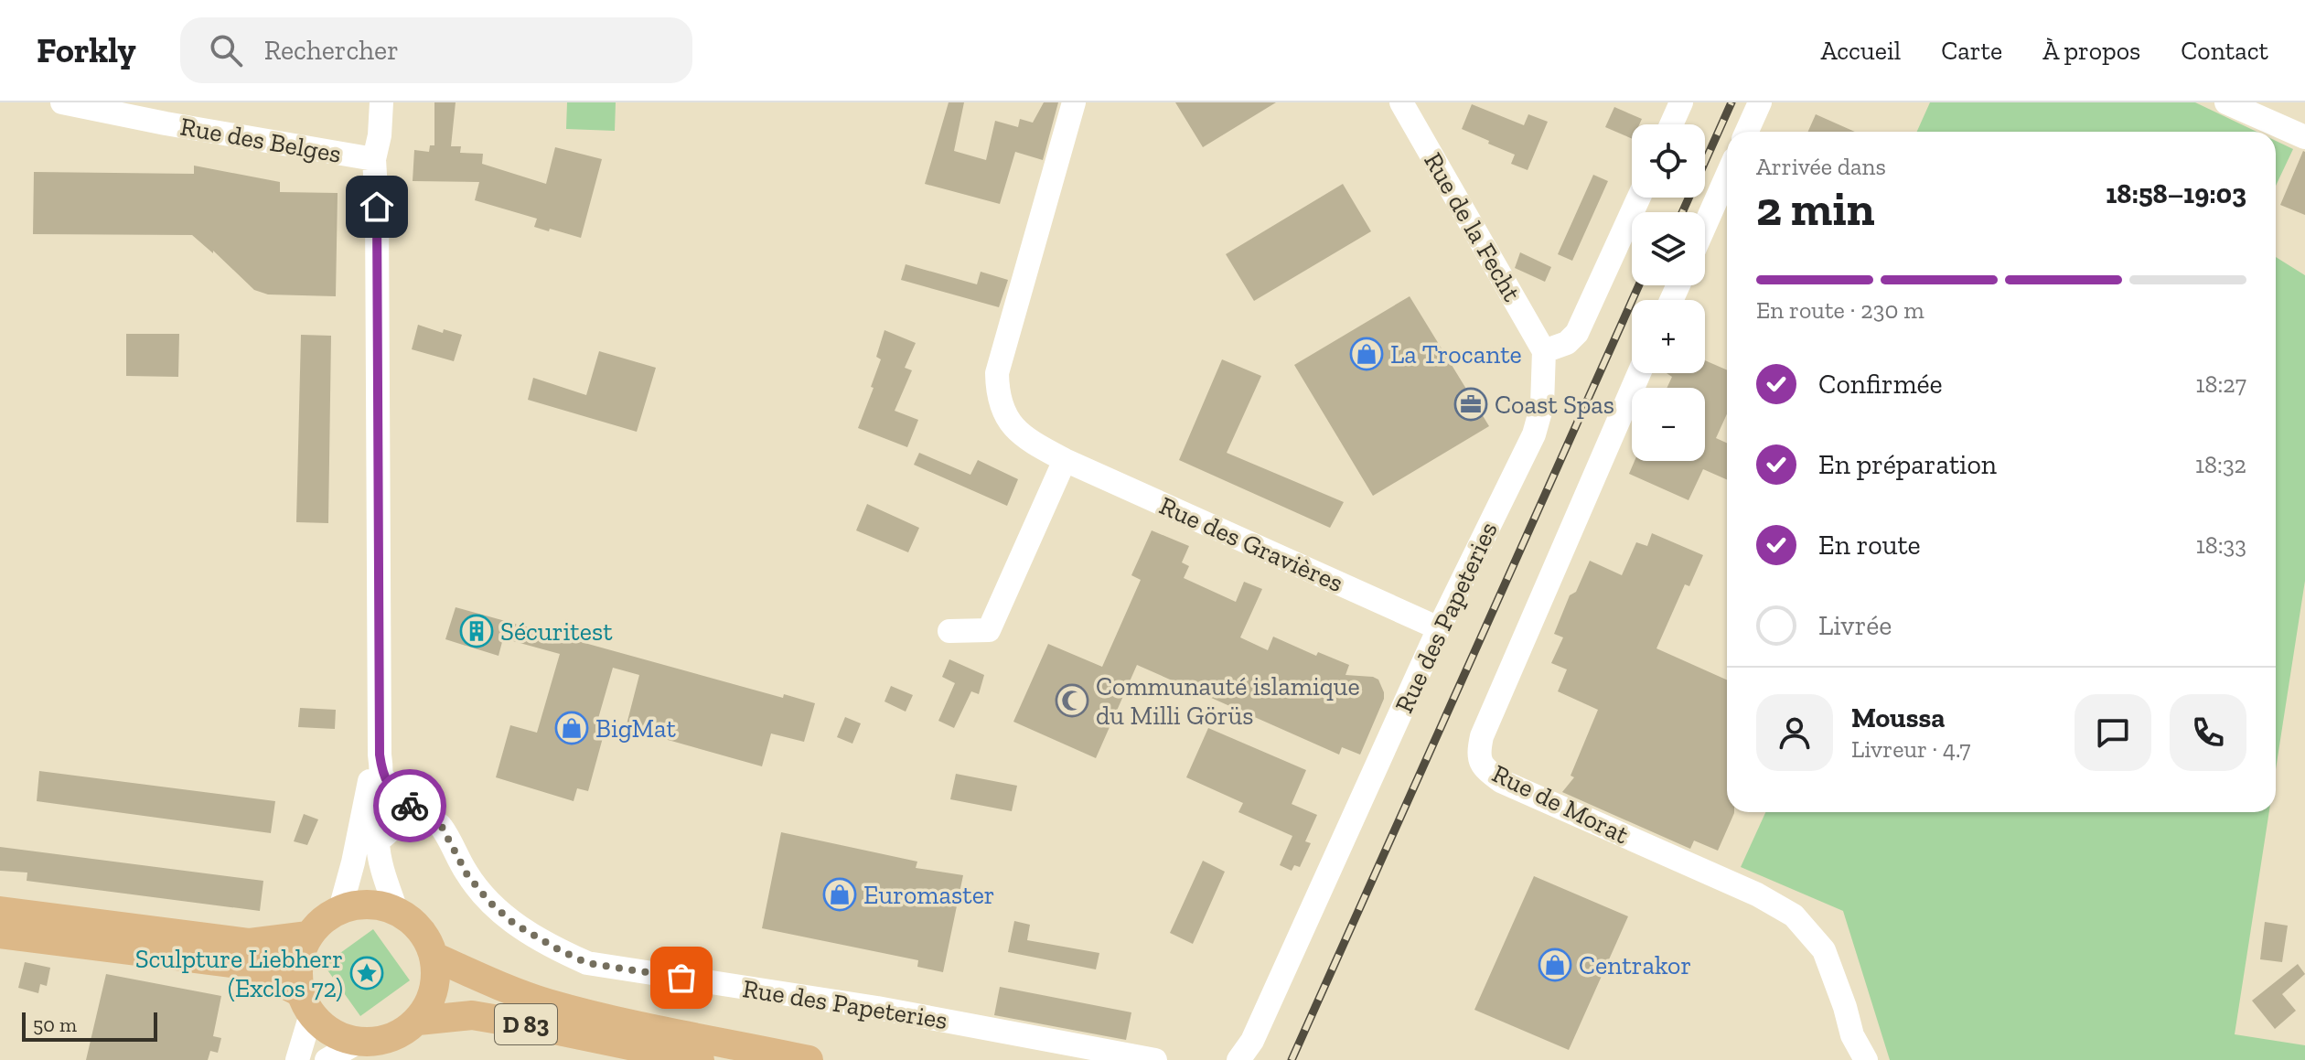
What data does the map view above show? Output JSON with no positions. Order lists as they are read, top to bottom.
{
  "streets": {
    "main road": ["D 83"],
    "street": [
      "Rue des Belges",
      "Rue de la Fecht",
      "Rue des Gravières",
      "Rue des Papeteries",
      "Rue de Morat"
    ]
  },
  "crossings": [
    ["Rue de la Fecht", "Rue des Papeteries"],
    ["Rue des Gravières", "Rue des Papeteries"]
  ],
  "places": {
    "shop": [
      "La Trocante",
      "BigMat",
      "Euromaster",
      "Centrakor"
    ],
    "office": ["Coast Spas"],
    "building": ["Sécuritest"],
    "mosque": ["Communauté islamique du Milli Görüs"],
    "place": ["Sculpture Liebherr (Exclos 72)"]
  },
  "scale_bar": "50 m",
  "page": {
    "header": "Forkly",
    "search": "Rechercher",
    "nav": [
      "Accueil",
      "Carte",
      "À propos",
      "Contact"
    ],
    "map_buttons": ["+", "−"],
    "heading": ["2 min", "Arrivée dans", "18:58–19:03"],
    "panel": ["Moussa", "Livreur · 4.7"],
    "bar": "En route · 230 m",
    "list": [
      ["Confirmée", "18:27"],
      ["En préparation", "18:32"],
      ["En route", "18:33"],
      "Livrée"
    ],
    "scale": "50 m"
  }
}
